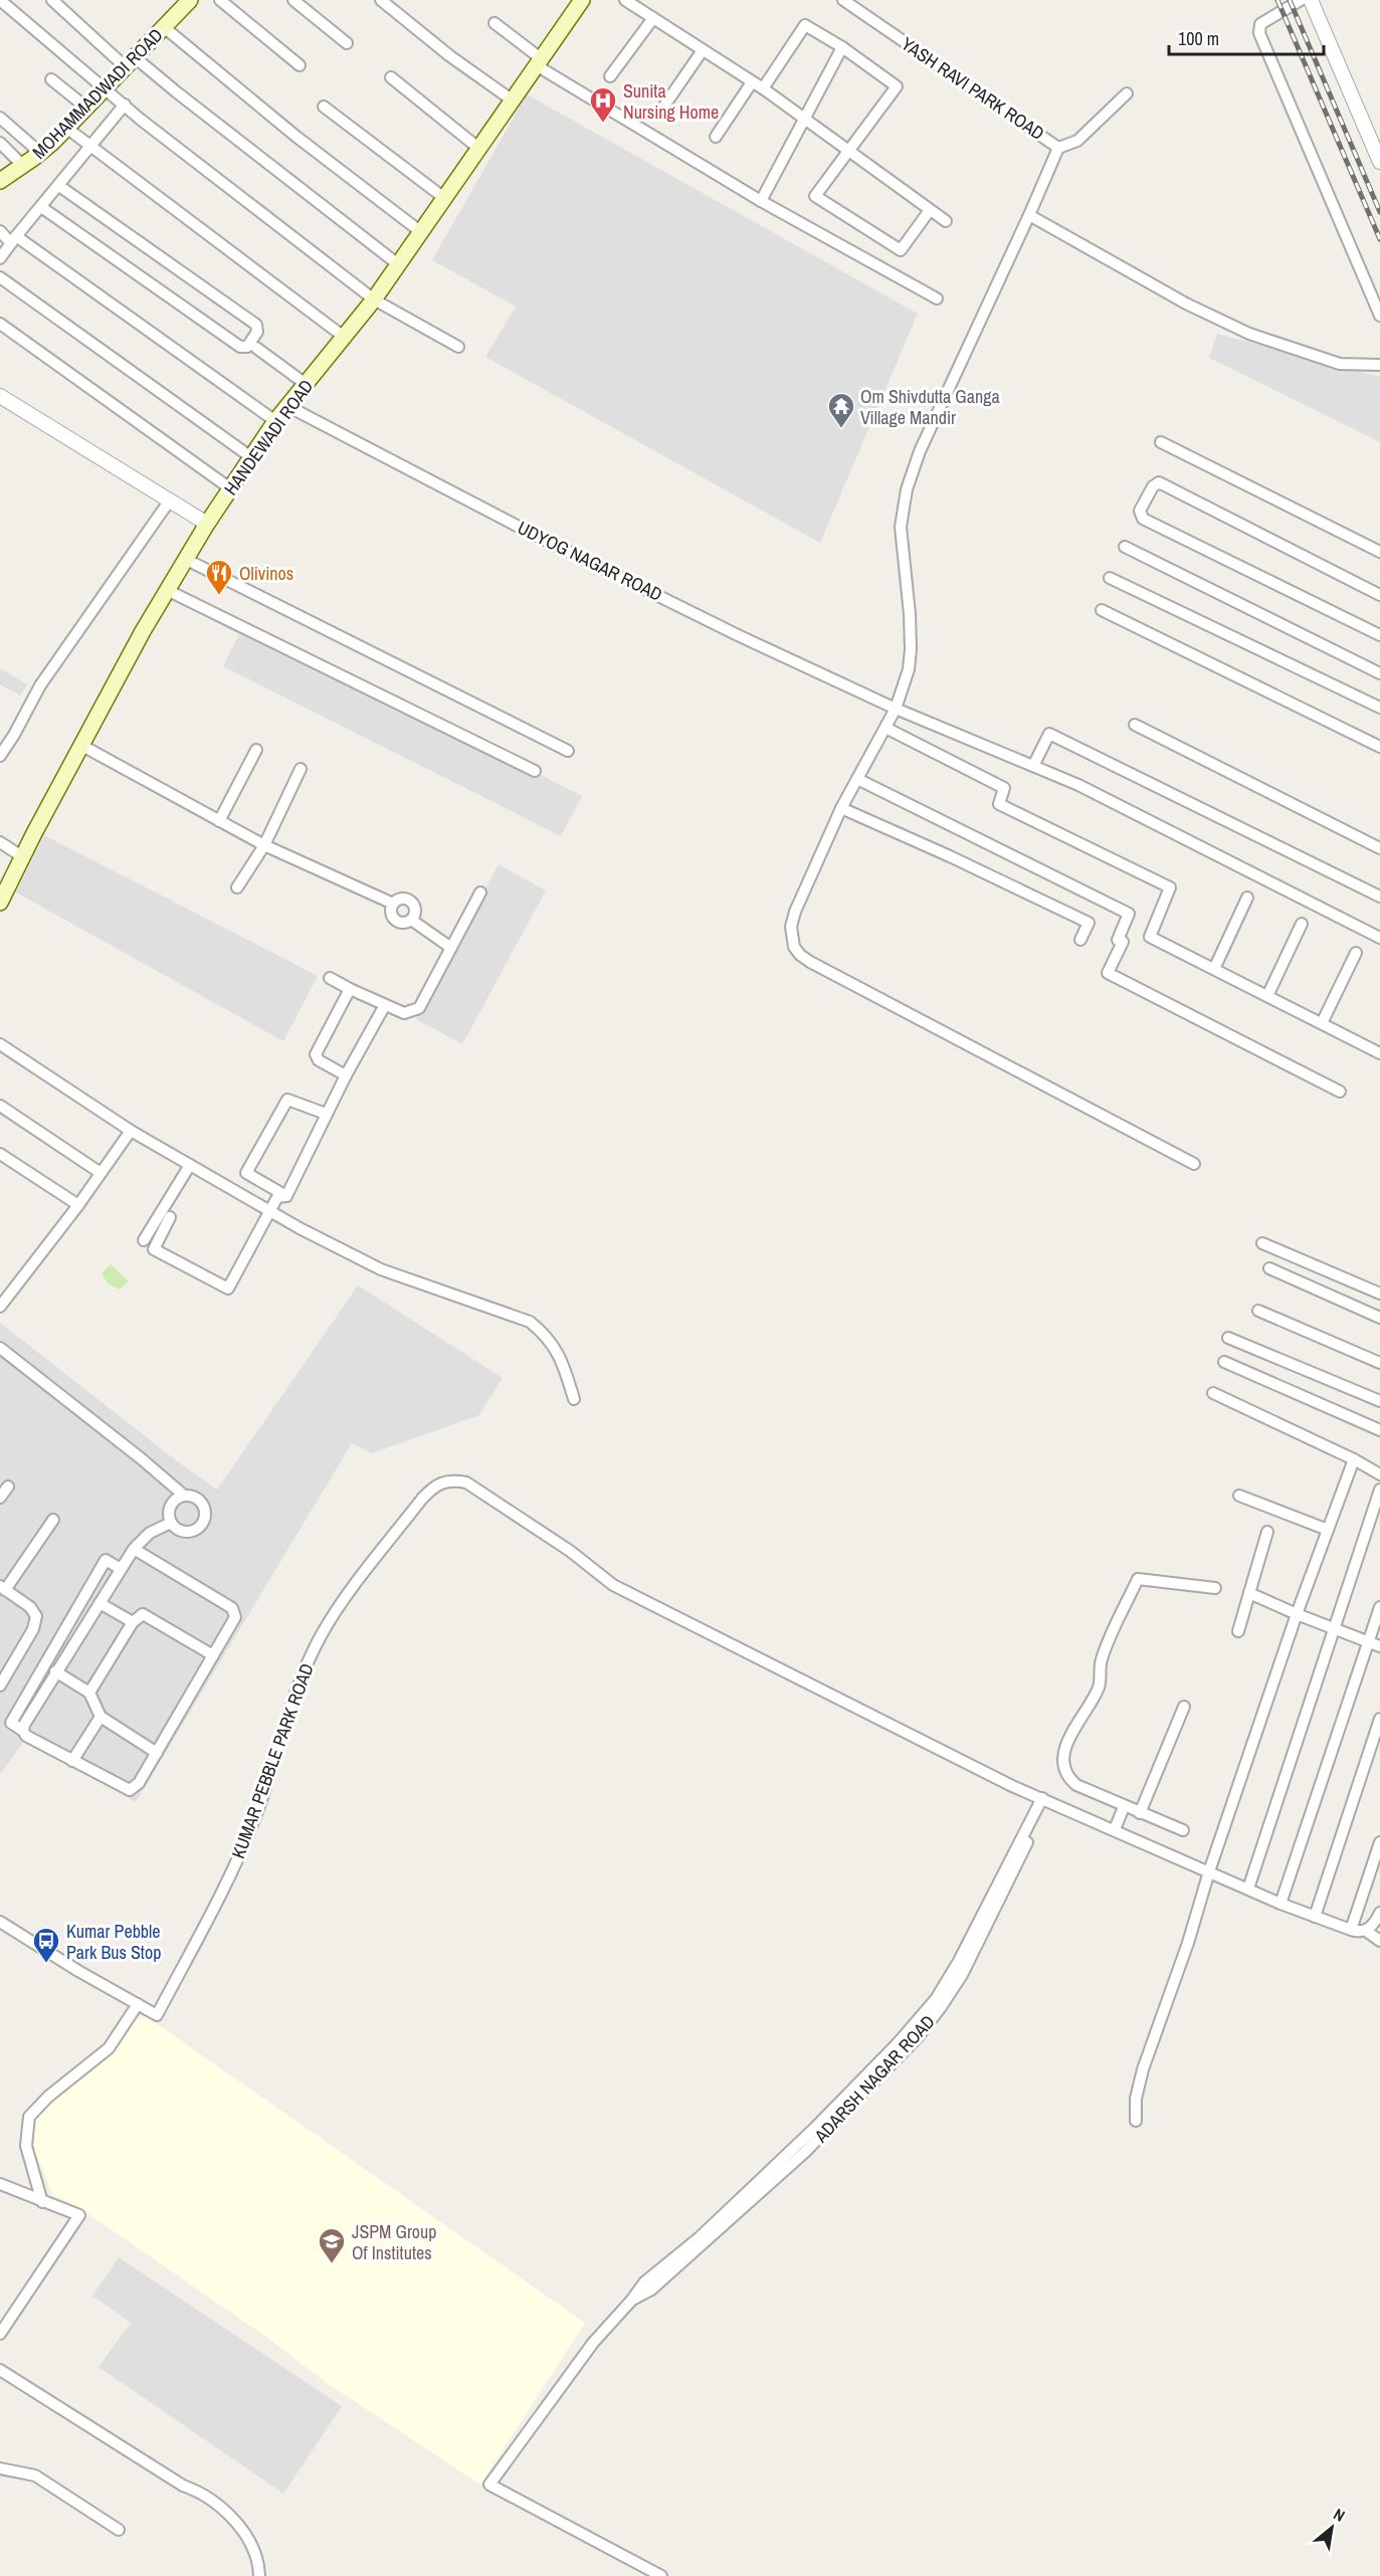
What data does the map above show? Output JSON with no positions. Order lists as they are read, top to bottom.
{
  "streets": {
    "main road": ["MOHAMMADWADI ROAD", "HANDEWADI ROAD"],
    "street": [
      "YASH RAVI PARK ROAD",
      "UDYOG NAGAR ROAD",
      "KUMAR PEBBLE PARK ROAD",
      "ADARSH NAGAR ROAD"
    ]
  },
  "crossings": [
    ["HANDEWADI ROAD", "UDYOG NAGAR ROAD"],
    ["KUMAR PEBBLE PARK ROAD", "ADARSH NAGAR ROAD"]
  ],
  "places": {
    "hospital": ["Sunita Nursing Home"],
    "temple": ["Om Shivdutta Ganga Village Mandir"],
    "restaurant": ["Olivinos"],
    "bus stop": ["Kumar Pebble Park Bus Stop"],
    "school or university": ["JSPM Group Of Institutes"]
  },
  "scale_bar": "100 m",
  "north": "top right"
}
